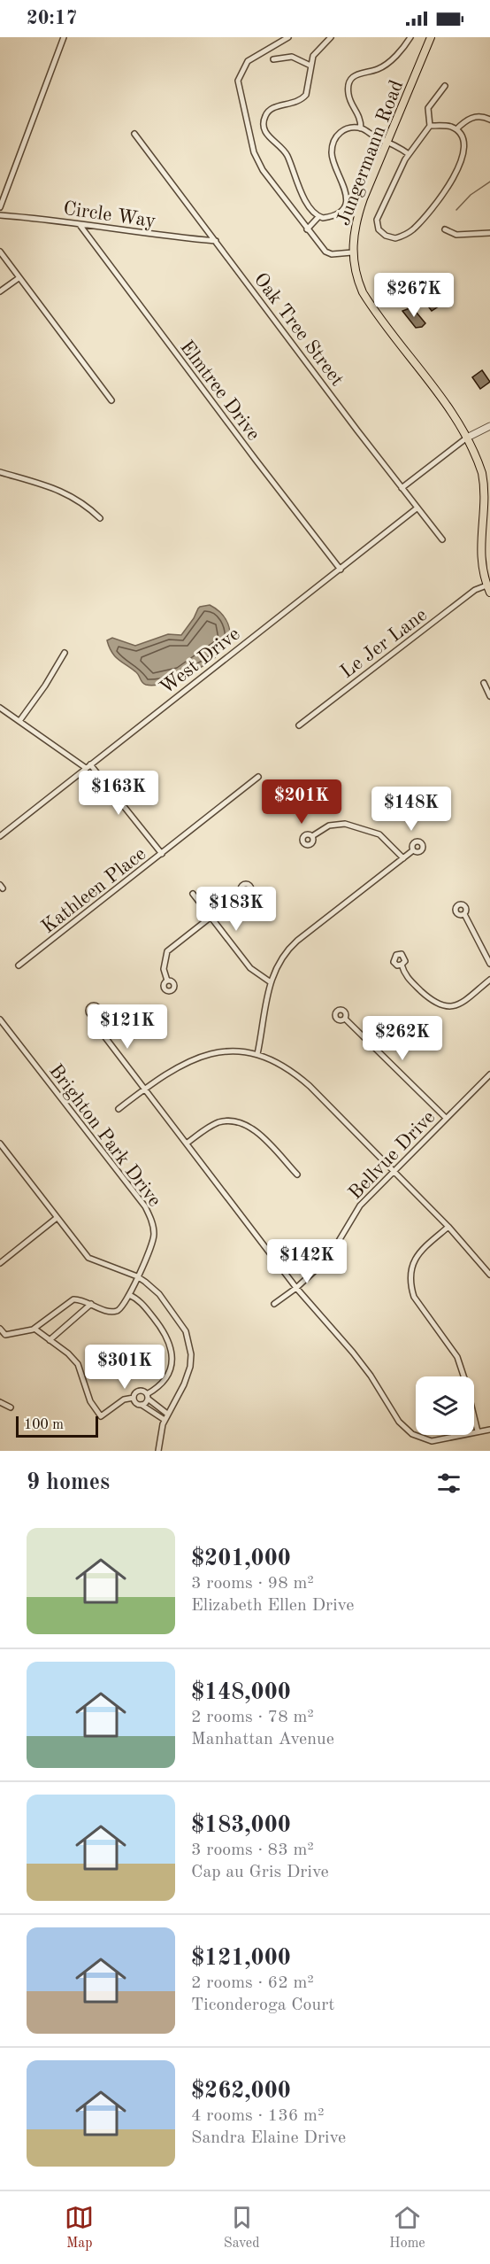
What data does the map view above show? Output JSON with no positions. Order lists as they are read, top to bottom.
{
  "streets": {
    "main road": ["Jungermann Road"],
    "street": [
      "Circle Way",
      "Oak Tree Street",
      "Elmtree Drive",
      "Le Jer Lane",
      "West Drive",
      "Kathleen Place",
      "Brighton Park Drive",
      "Bellvue Drive"
    ]
  },
  "crossings": [
    ["Jungermann Road", "Le Jer Lane"],
    ["Circle Way", "Oak Tree Street"],
    ["Circle Way", "Elmtree Drive"],
    ["Oak Tree Street", "West Drive"],
    ["Elmtree Drive", "West Drive"]
  ],
  "scale_bar": "100 m",
  "page": {
    "status": "20:17",
    "price": [
      "$267K",
      "$163K",
      "$201K",
      "$148K",
      "$183K",
      "$121K",
      "$262K",
      "$142K",
      "$301K"
    ],
    "scale": "100 m",
    "heading": "9 homes",
    "list": [
      {
        "name": "$201,000",
        "note": "3 rooms · 98 m² · Elizabeth Ellen Drive"
      },
      {
        "name": "$148,000",
        "note": "2 rooms · 78 m² · Manhattan Avenue"
      },
      {
        "name": "$183,000",
        "note": "3 rooms · 83 m² · Cap au Gris Drive"
      },
      {
        "name": "$121,000",
        "note": "2 rooms · 62 m² · Ticonderoga Court"
      },
      {
        "name": "$262,000",
        "note": "4 rooms · 136 m² · Sandra Elaine Drive"
      }
    ],
    "tabs": ["Map", "Saved", "Home"]
  }
}
